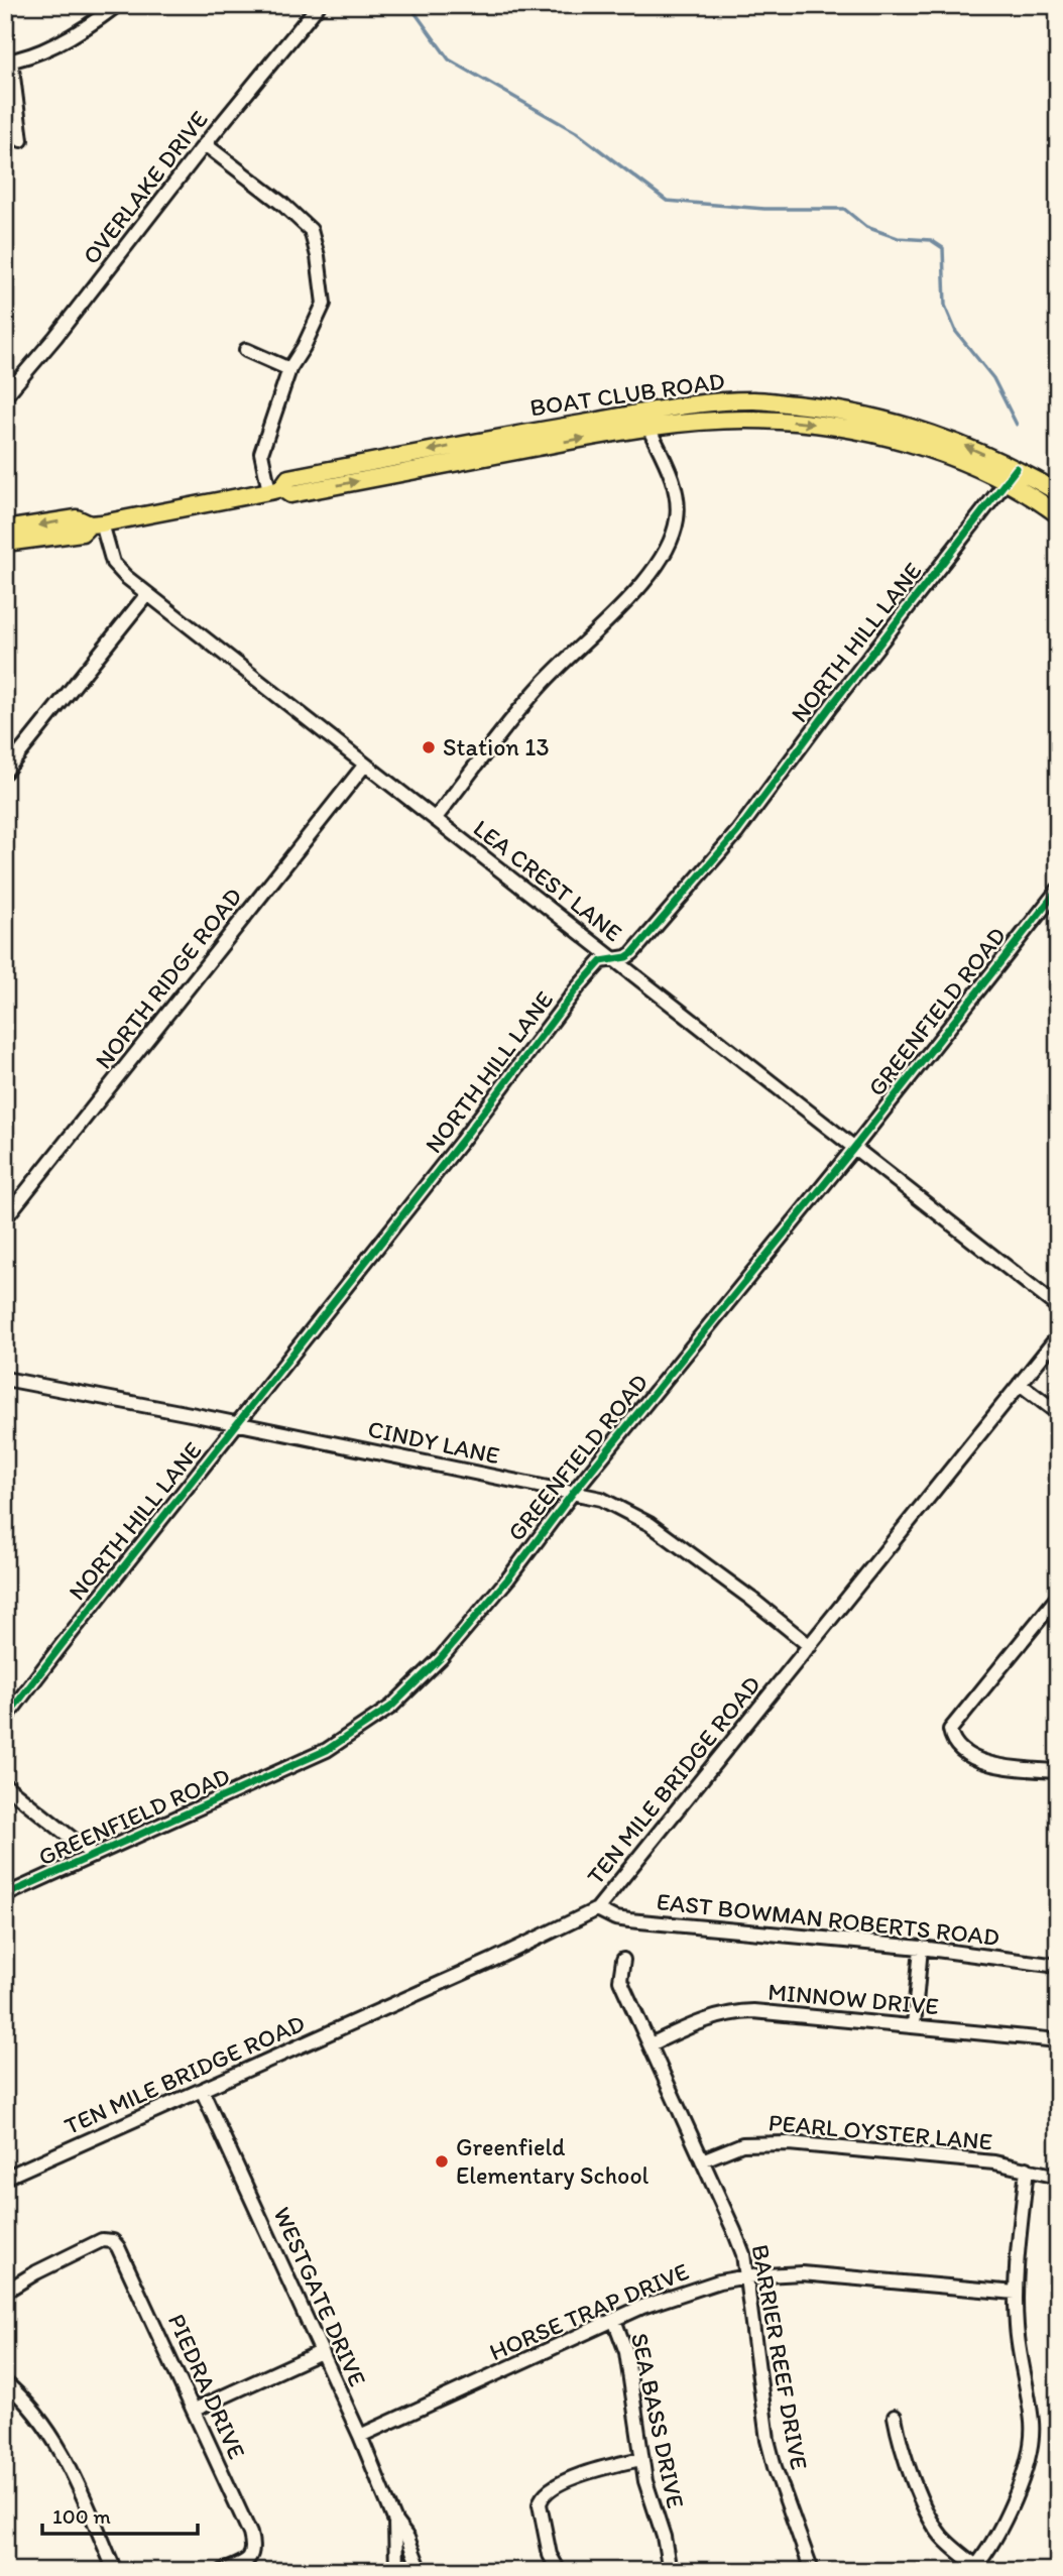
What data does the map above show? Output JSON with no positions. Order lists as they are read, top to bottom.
{
  "streets": {
    "main road": ["BOAT CLUB ROAD"],
    "street": [
      "OVERLAKE DRIVE",
      "NORTH HILL LANE",
      "LEA CREST LANE",
      "NORTH RIDGE ROAD",
      "GREENFIELD ROAD",
      "CINDY LANE",
      "TEN MILE BRIDGE ROAD",
      "EAST BOWMAN ROBERTS ROAD",
      "MINNOW DRIVE",
      "PEARL OYSTER LANE",
      "WESTGATE DRIVE",
      "HORSE TRAP DRIVE",
      "BARRIER REEF DRIVE",
      "PIEDRA DRIVE",
      "SEA BASS DRIVE"
    ]
  },
  "crossings": [
    ["BOAT CLUB ROAD", "NORTH HILL LANE"],
    ["BOAT CLUB ROAD", "LEA CREST LANE"],
    ["NORTH HILL LANE", "LEA CREST LANE"],
    ["NORTH HILL LANE", "CINDY LANE"],
    ["LEA CREST LANE", "NORTH RIDGE ROAD"],
    ["LEA CREST LANE", "GREENFIELD ROAD"],
    ["GREENFIELD ROAD", "CINDY LANE"],
    ["CINDY LANE", "TEN MILE BRIDGE ROAD"],
    ["TEN MILE BRIDGE ROAD", "EAST BOWMAN ROBERTS ROAD"],
    ["TEN MILE BRIDGE ROAD", "WESTGATE DRIVE"],
    ["MINNOW DRIVE", "BARRIER REEF DRIVE"],
    ["PEARL OYSTER LANE", "BARRIER REEF DRIVE"],
    ["WESTGATE DRIVE", "HORSE TRAP DRIVE"],
    ["HORSE TRAP DRIVE", "BARRIER REEF DRIVE"],
    ["HORSE TRAP DRIVE", "SEA BASS DRIVE"]
  ],
  "places": ["Station 13", "Greenfield Elementary School"],
  "scale_bar": "100 m"
}
